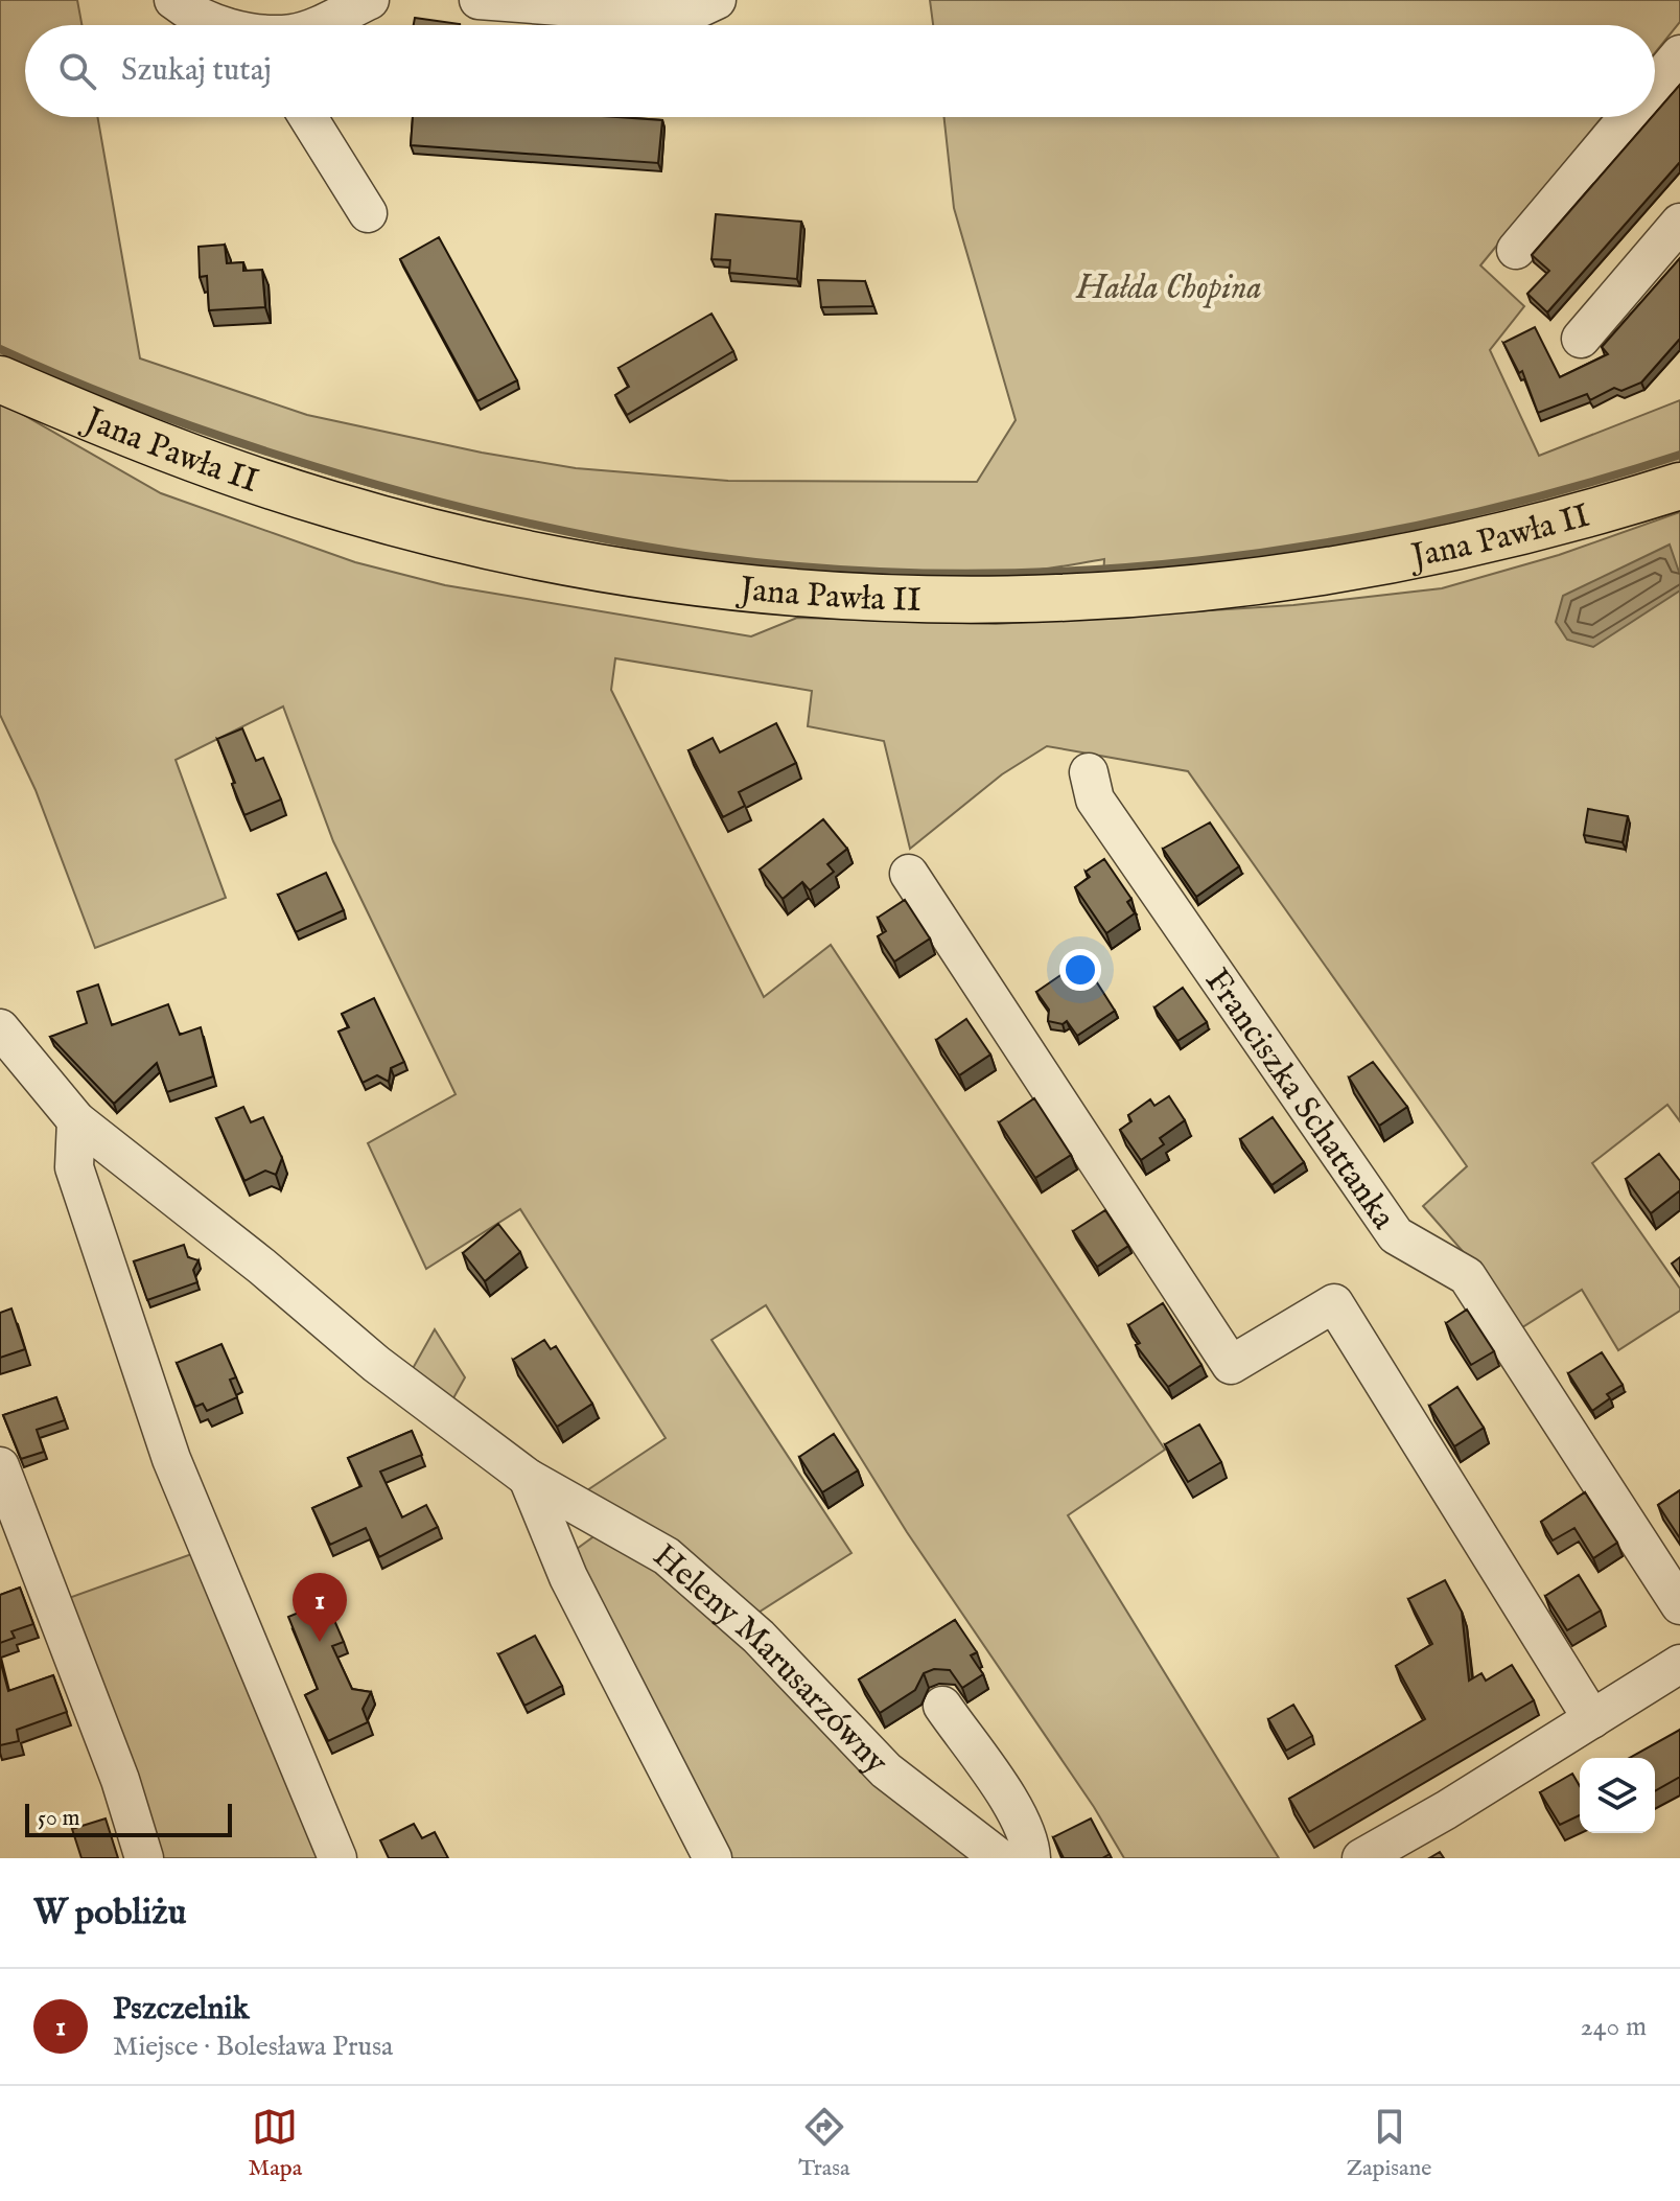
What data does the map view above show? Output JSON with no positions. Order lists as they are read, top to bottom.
{
  "streets": {
    "main road": ["Jana Pawła II"],
    "street": ["Franciszka Schattanka", "Heleny Marusarzówny"]
  },
  "parks": ["Hałda Chopina"],
  "scale_bar": "50 m",
  "page": {
    "search": "Szukaj tutaj",
    "pins": "1",
    "scale": "50 m",
    "heading": "W pobliżu",
    "list": [
      {
        "mark": "1",
        "name": "Pszczelnik",
        "note": "Miejsce · Bolesława Prusa",
        "value": "240 m"
      }
    ],
    "nav": ["Mapa", "Trasa", "Zapisane"]
  }
}
